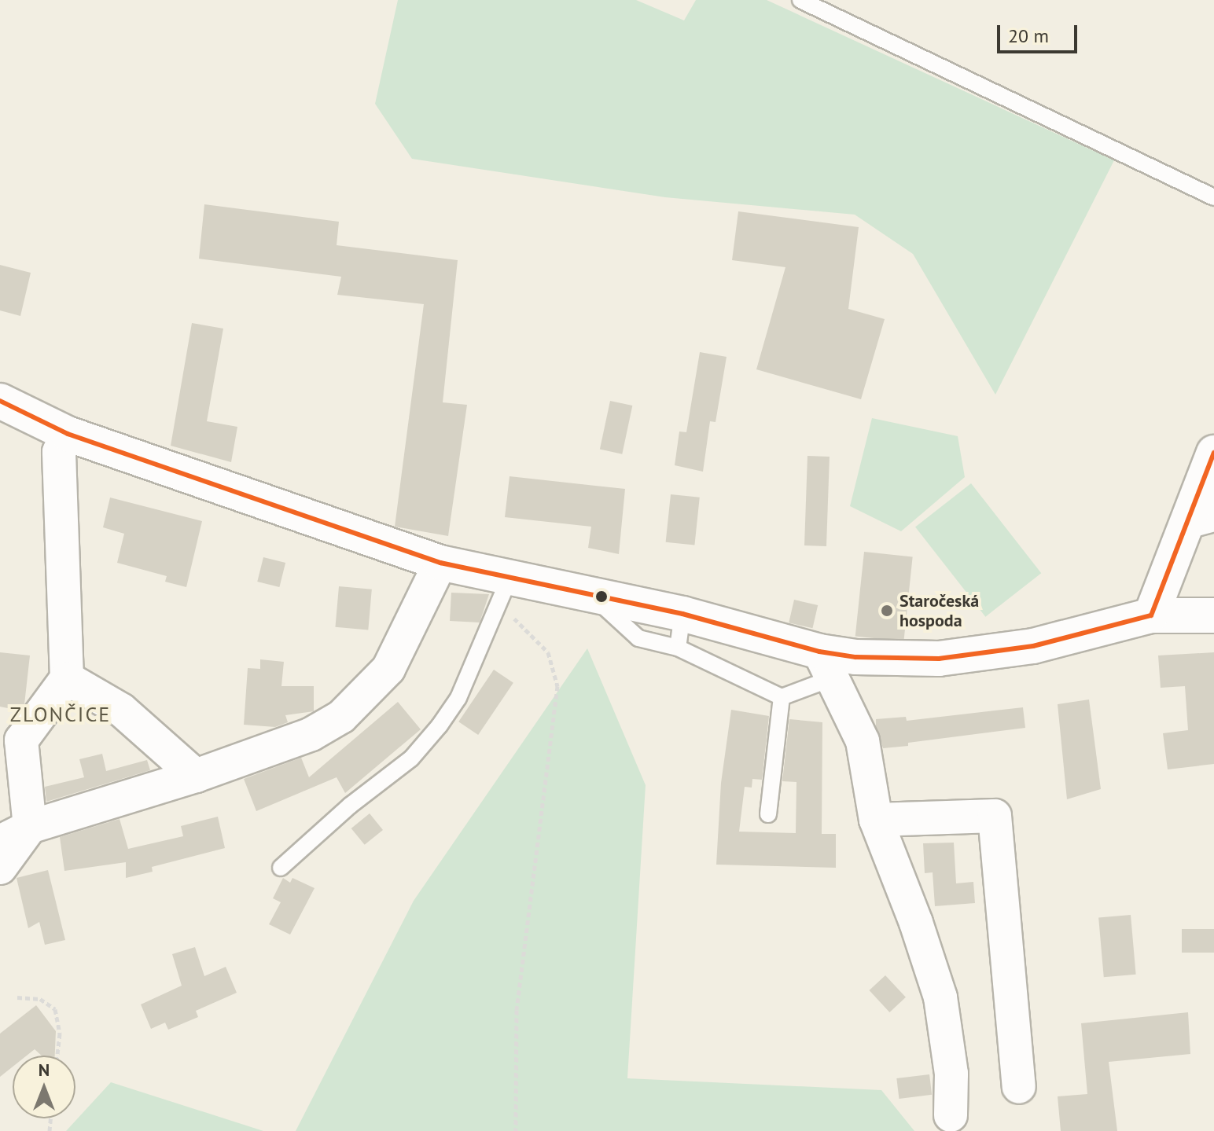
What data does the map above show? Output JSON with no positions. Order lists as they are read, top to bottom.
{
  "districts": ["ZLONČICE"],
  "places": ["Staročeská hospoda"],
  "scale_bar": "20 m",
  "north": "top"
}
